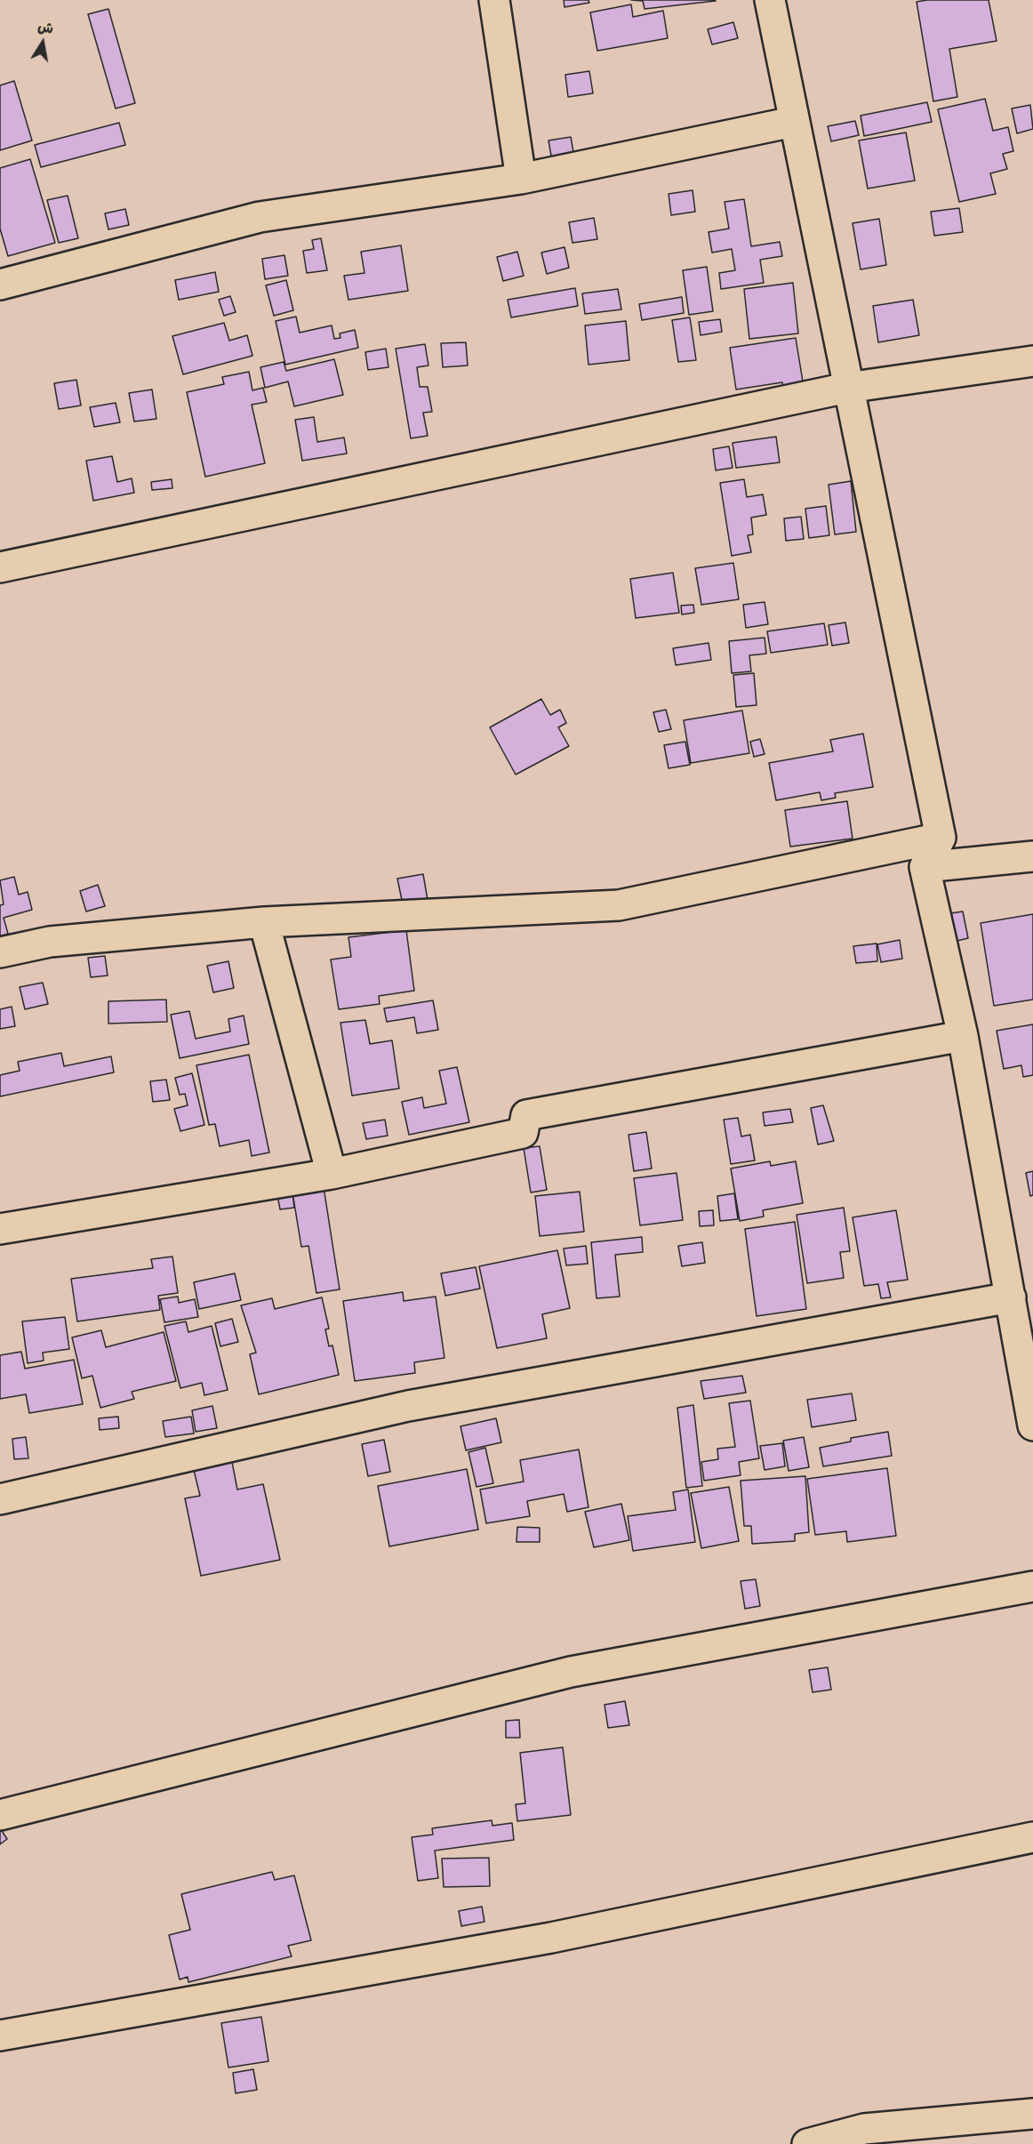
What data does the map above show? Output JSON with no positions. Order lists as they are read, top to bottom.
{
  "north": "top"
}
